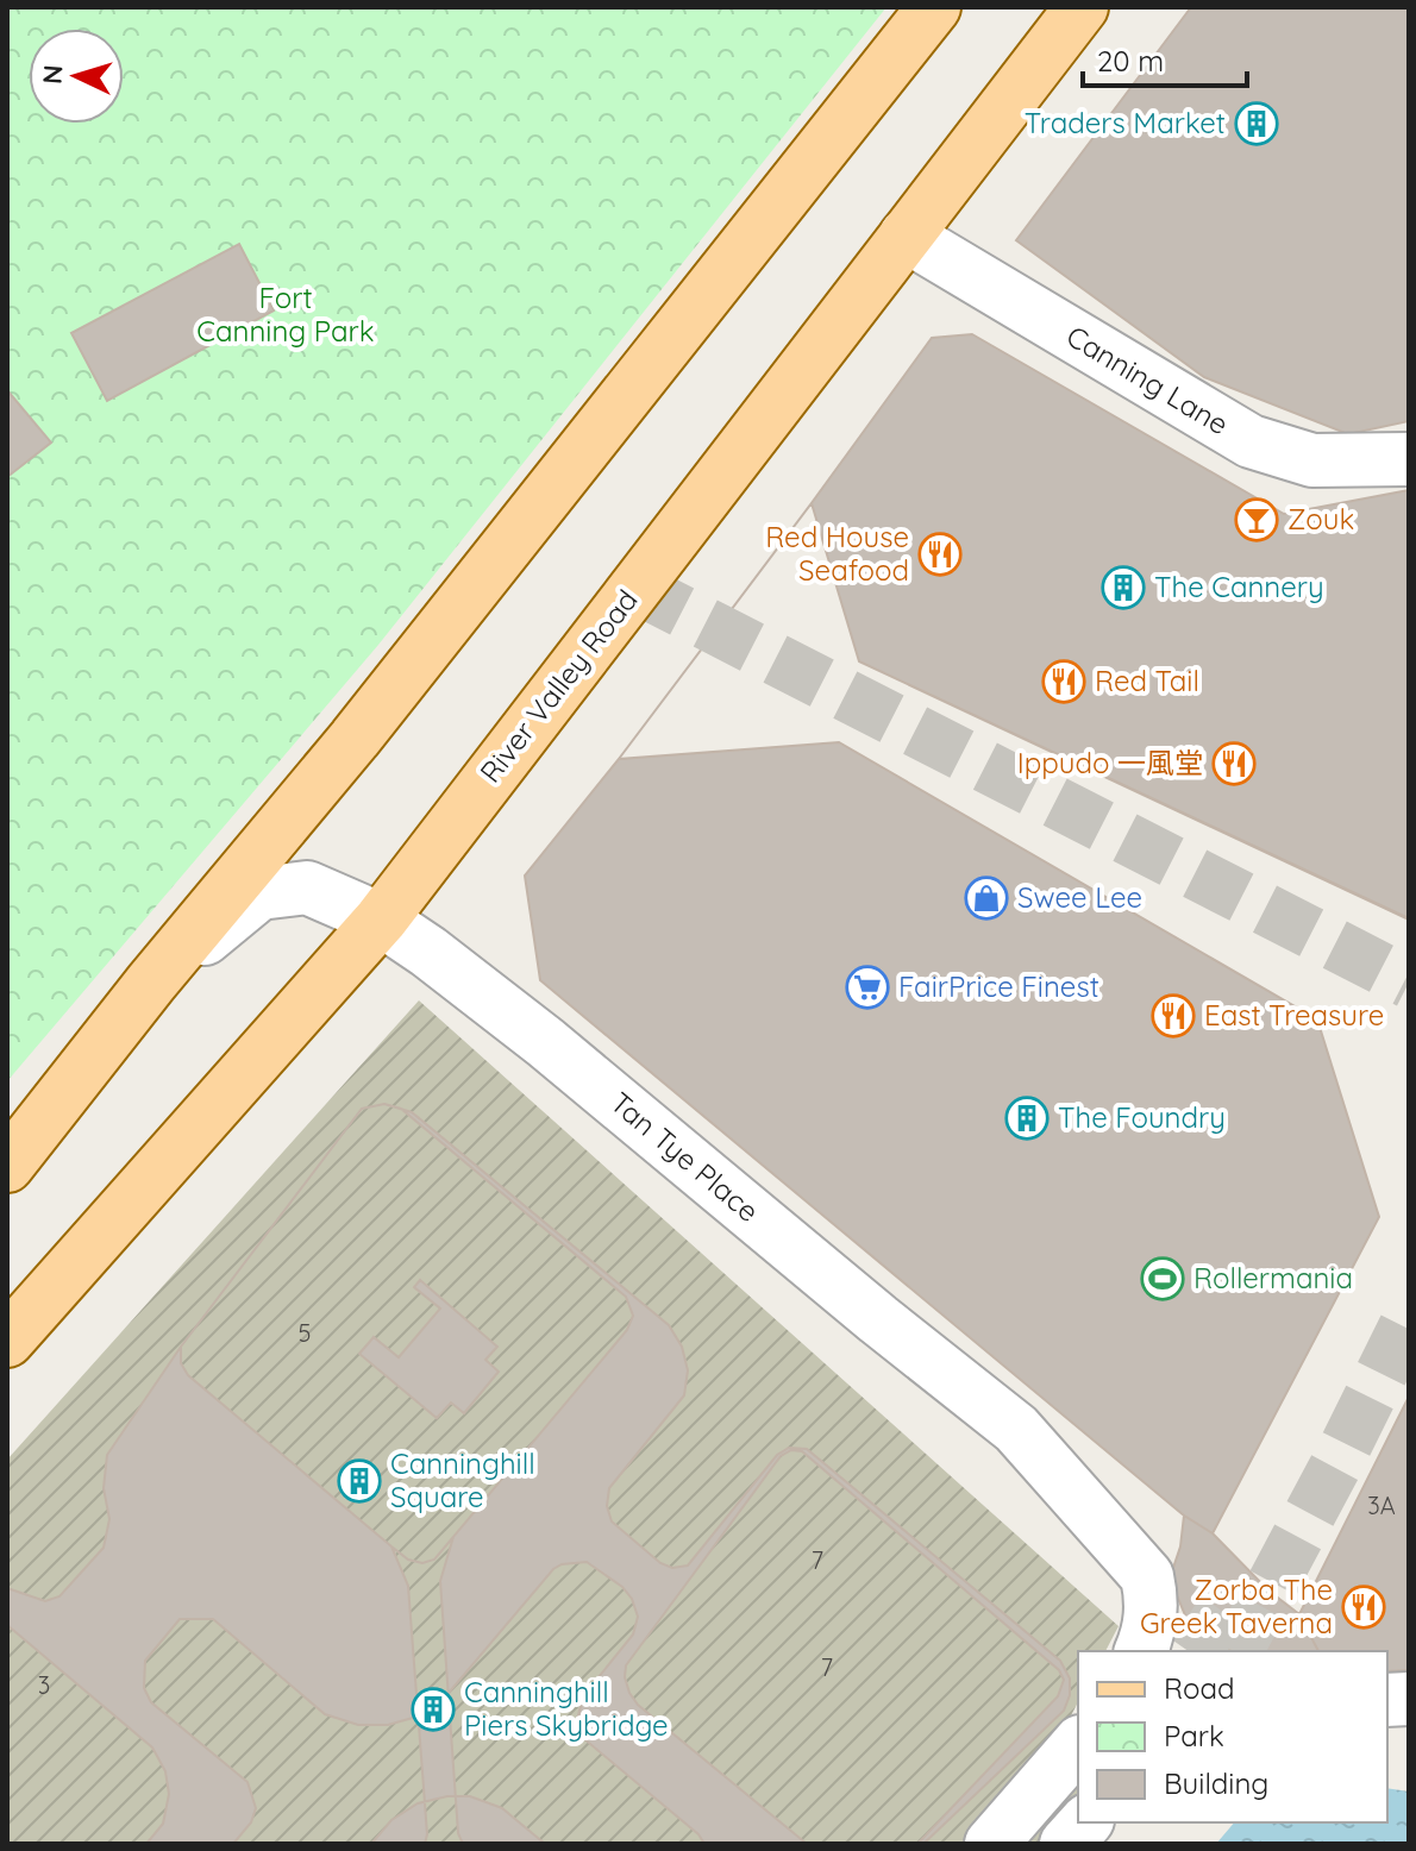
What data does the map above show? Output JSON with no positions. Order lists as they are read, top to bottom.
{
  "streets": {
    "main road": ["River Valley Road"],
    "street": ["Canning Lane", "Tan Tye Place"]
  },
  "crossings": [
    ["Canning Lane", "River Valley Road"],
    ["River Valley Road", "Tan Tye Place"]
  ],
  "parks": ["Fort Canning Park"],
  "places": {
    "building": [
      "Traders Market",
      "The Cannery",
      "The Foundry",
      "Canninghill Square",
      "Canninghill Piers Skybridge"
    ],
    "bar": ["Zouk"],
    "restaurant": [
      "Red House Seafood",
      "Red Tail",
      "Ippudo 一風堂",
      "East Treasure",
      "Zorba The Greek Taverna"
    ],
    "shop": ["Swee Lee"],
    "supermarket": ["FairPrice Finest"],
    "sports": ["Rollermania"]
  },
  "house_numbers": [
    "5",
    "3A",
    "7",
    "7",
    "3"
  ],
  "legend": ["Road", "Park", "Building"],
  "scale_bar": "20 m",
  "north": "left"
}
